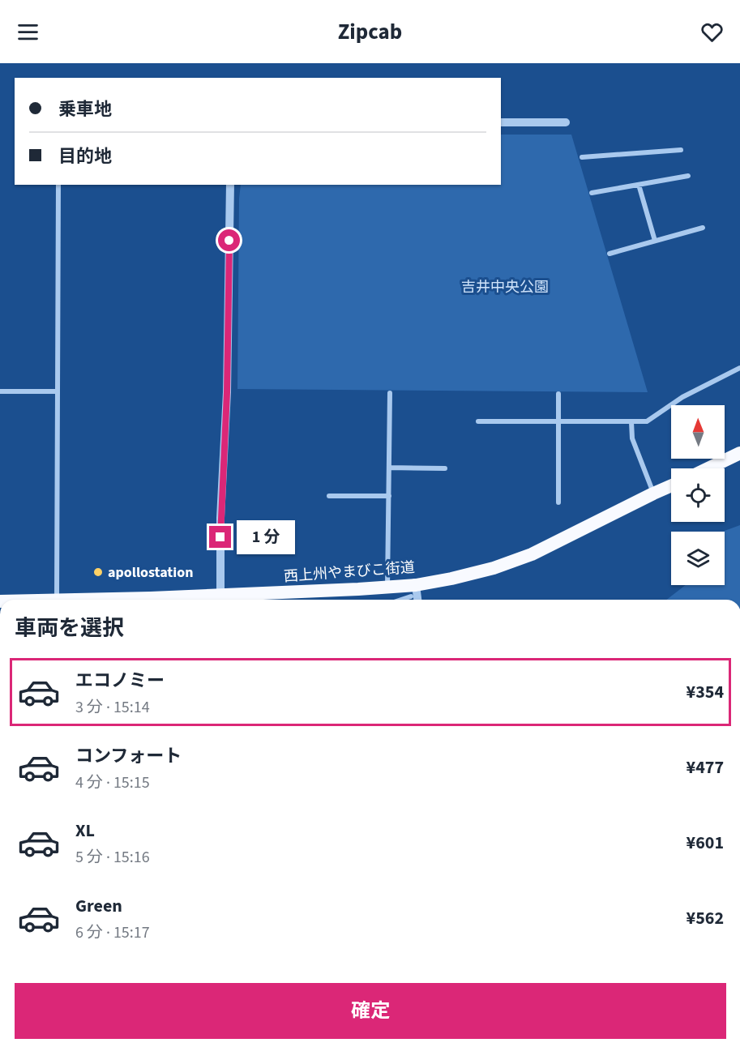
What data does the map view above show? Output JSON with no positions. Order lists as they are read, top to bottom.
{
  "streets": {
    "highway": ["西上州やまびこ街道"]
  },
  "parks": ["吉井中央公園"],
  "places": ["apollostation"],
  "north": "top",
  "page": {
    "header": "Zipcab",
    "banner": ["乗車地", "目的地"],
    "bubble": "1 分",
    "heading": "車両を選択",
    "list": [
      {
        "name": "エコノミー",
        "note": "3 分 · 15:14",
        "value": "¥354"
      },
      {
        "name": "コンフォート",
        "note": "4 分 · 15:15",
        "value": "¥477"
      },
      {
        "name": "XL",
        "note": "5 分 · 15:16",
        "value": "¥601"
      },
      {
        "name": "Green",
        "note": "6 分 · 15:17",
        "value": "¥562"
      }
    ],
    "buttons": "確定"
  }
}
